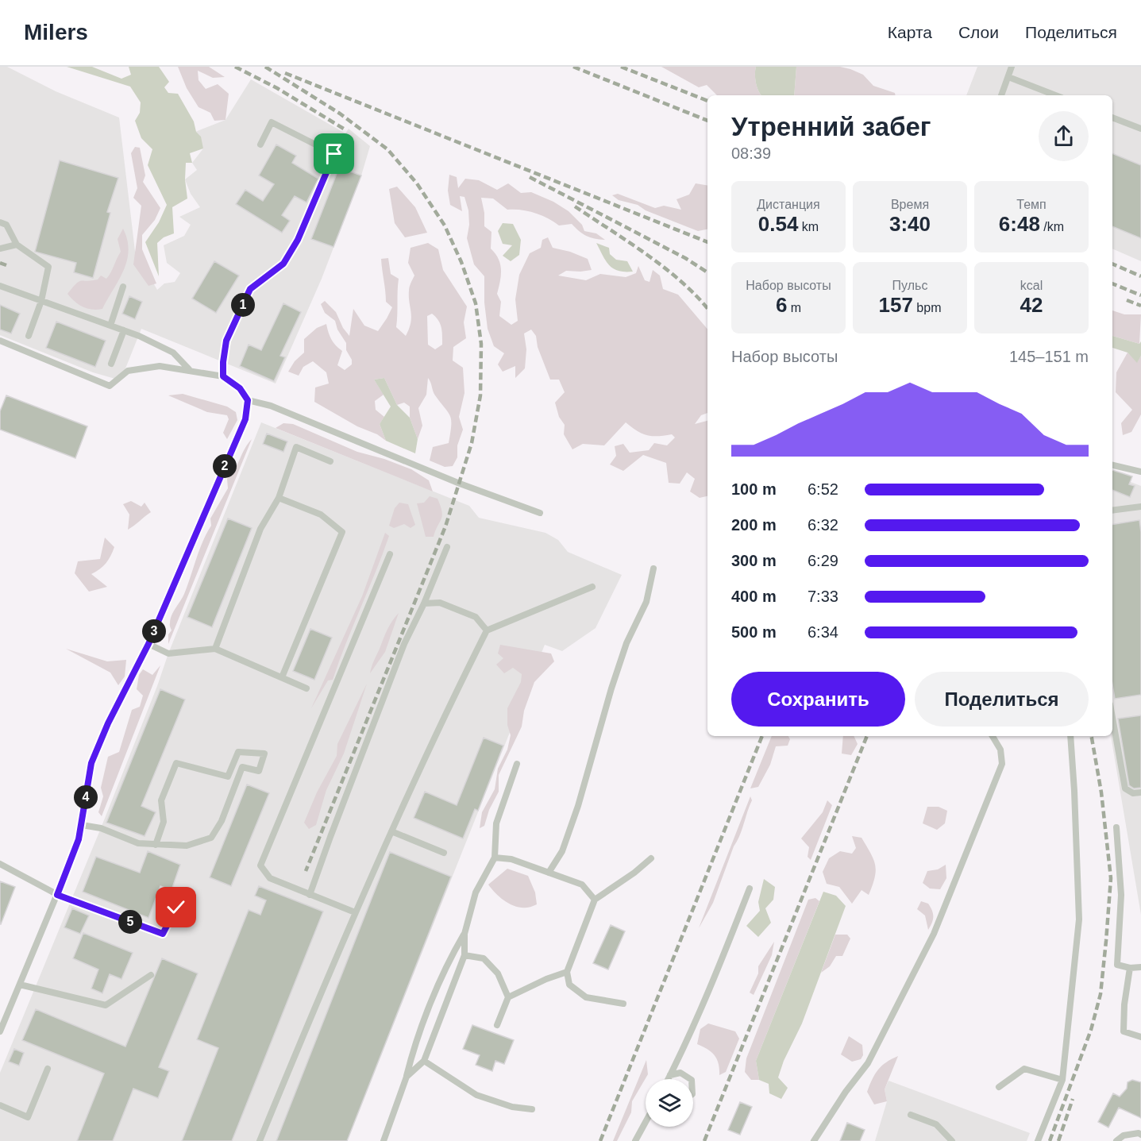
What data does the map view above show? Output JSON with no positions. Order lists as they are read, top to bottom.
{
  "page": {
    "header": "Milers",
    "nav": ["Карта", "Слои", "Поделиться"],
    "heading": ["Утренний забег", "08:39"],
    "stats": [
      ["Дистанция", "0.54 km"],
      ["Время", "3:40"],
      ["Темп", "6:48 /km"],
      ["Набор высоты", "6 m"],
      ["Пульс", "157 bpm"],
      ["kcal", "42"]
    ],
    "pins": [
      "1",
      "2",
      "3",
      "4",
      "5"
    ],
    "chart": ["Набор высоты", "145–151 m"],
    "list": [
      {
        "name": "100 m",
        "note": "6:52"
      },
      {
        "name": "200 m",
        "note": "6:32"
      },
      {
        "name": "300 m",
        "note": "6:29"
      },
      {
        "name": "400 m",
        "note": "7:33"
      },
      {
        "name": "500 m",
        "note": "6:34"
      }
    ],
    "buttons": ["Сохранить", "Поделиться"]
  }
}
